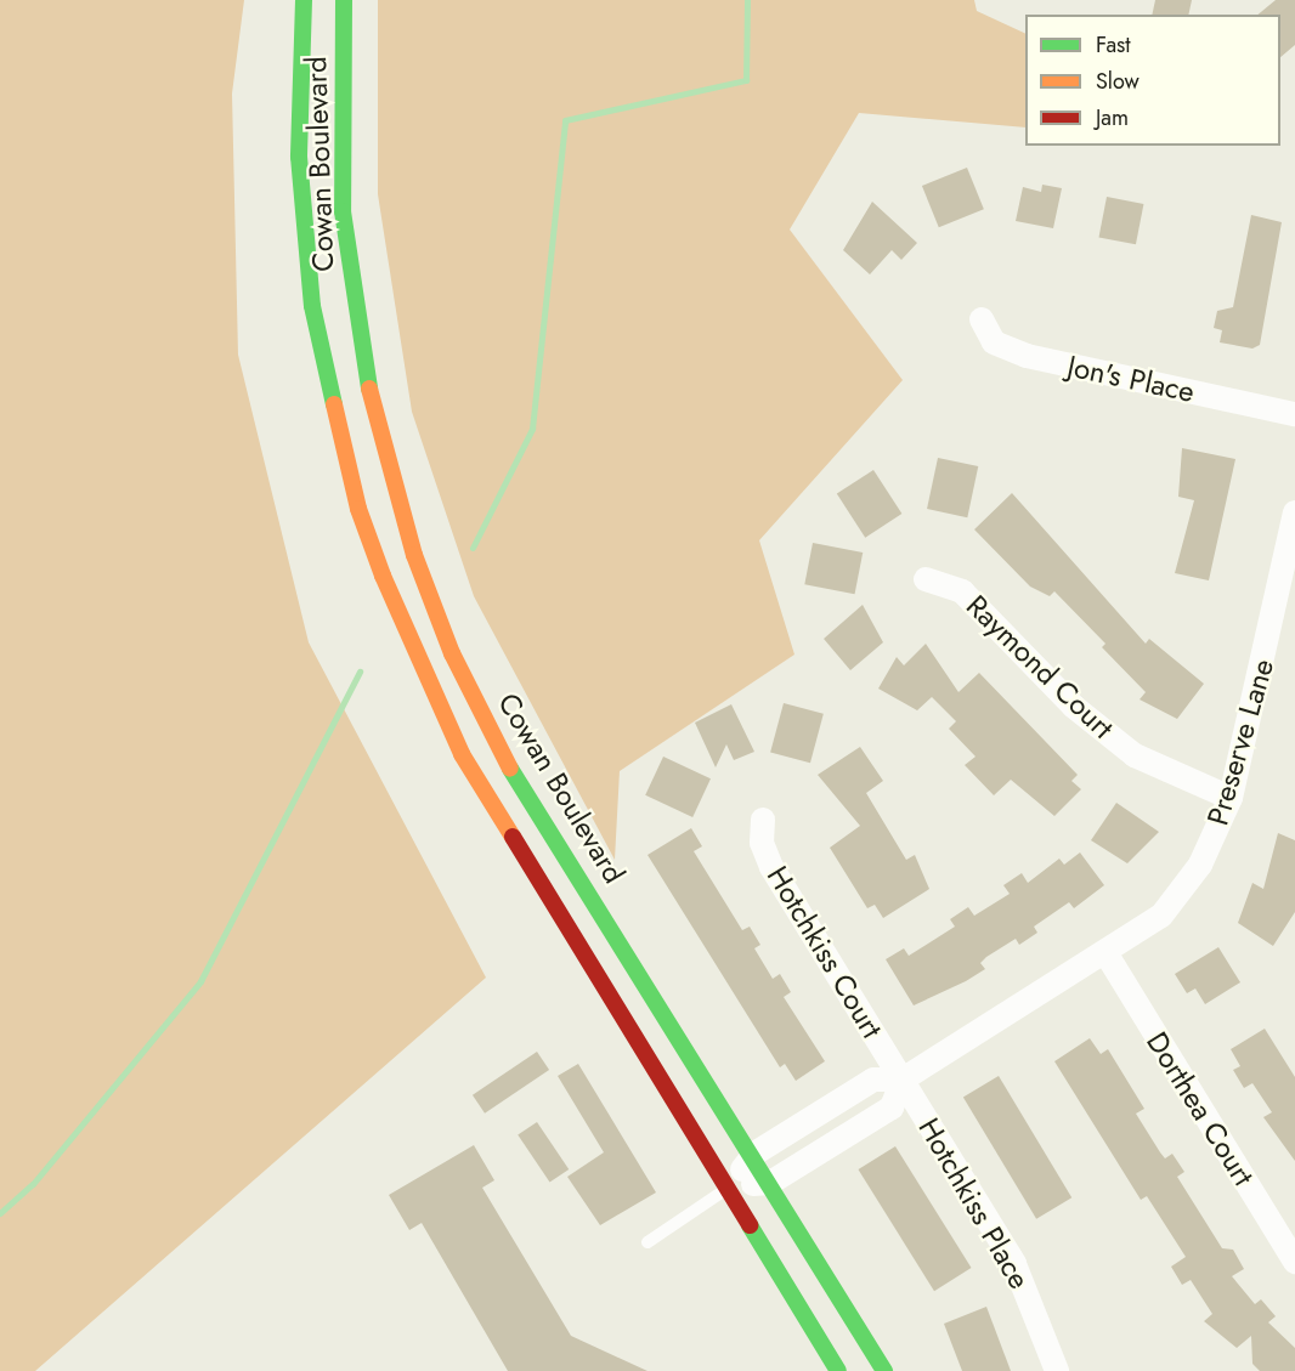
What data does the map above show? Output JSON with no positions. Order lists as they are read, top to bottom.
{
  "streets": {
    "main road": ["Cowan Boulevard"],
    "street": [
      "Jon's Place",
      "Raymond Court",
      "Preserve Lane",
      "Hotchkiss Court",
      "Dorthea Court",
      "Hotchkiss Place"
    ]
  },
  "crossings": [
    ["Cowan Boulevard", "Preserve Lane"],
    ["Raymond Court", "Preserve Lane"],
    ["Preserve Lane", "Hotchkiss Court"],
    ["Preserve Lane", "Dorthea Court"],
    ["Preserve Lane", "Hotchkiss Place"],
    ["Hotchkiss Court", "Hotchkiss Place"]
  ],
  "legend": ["Fast", "Slow", "Jam"]
}
